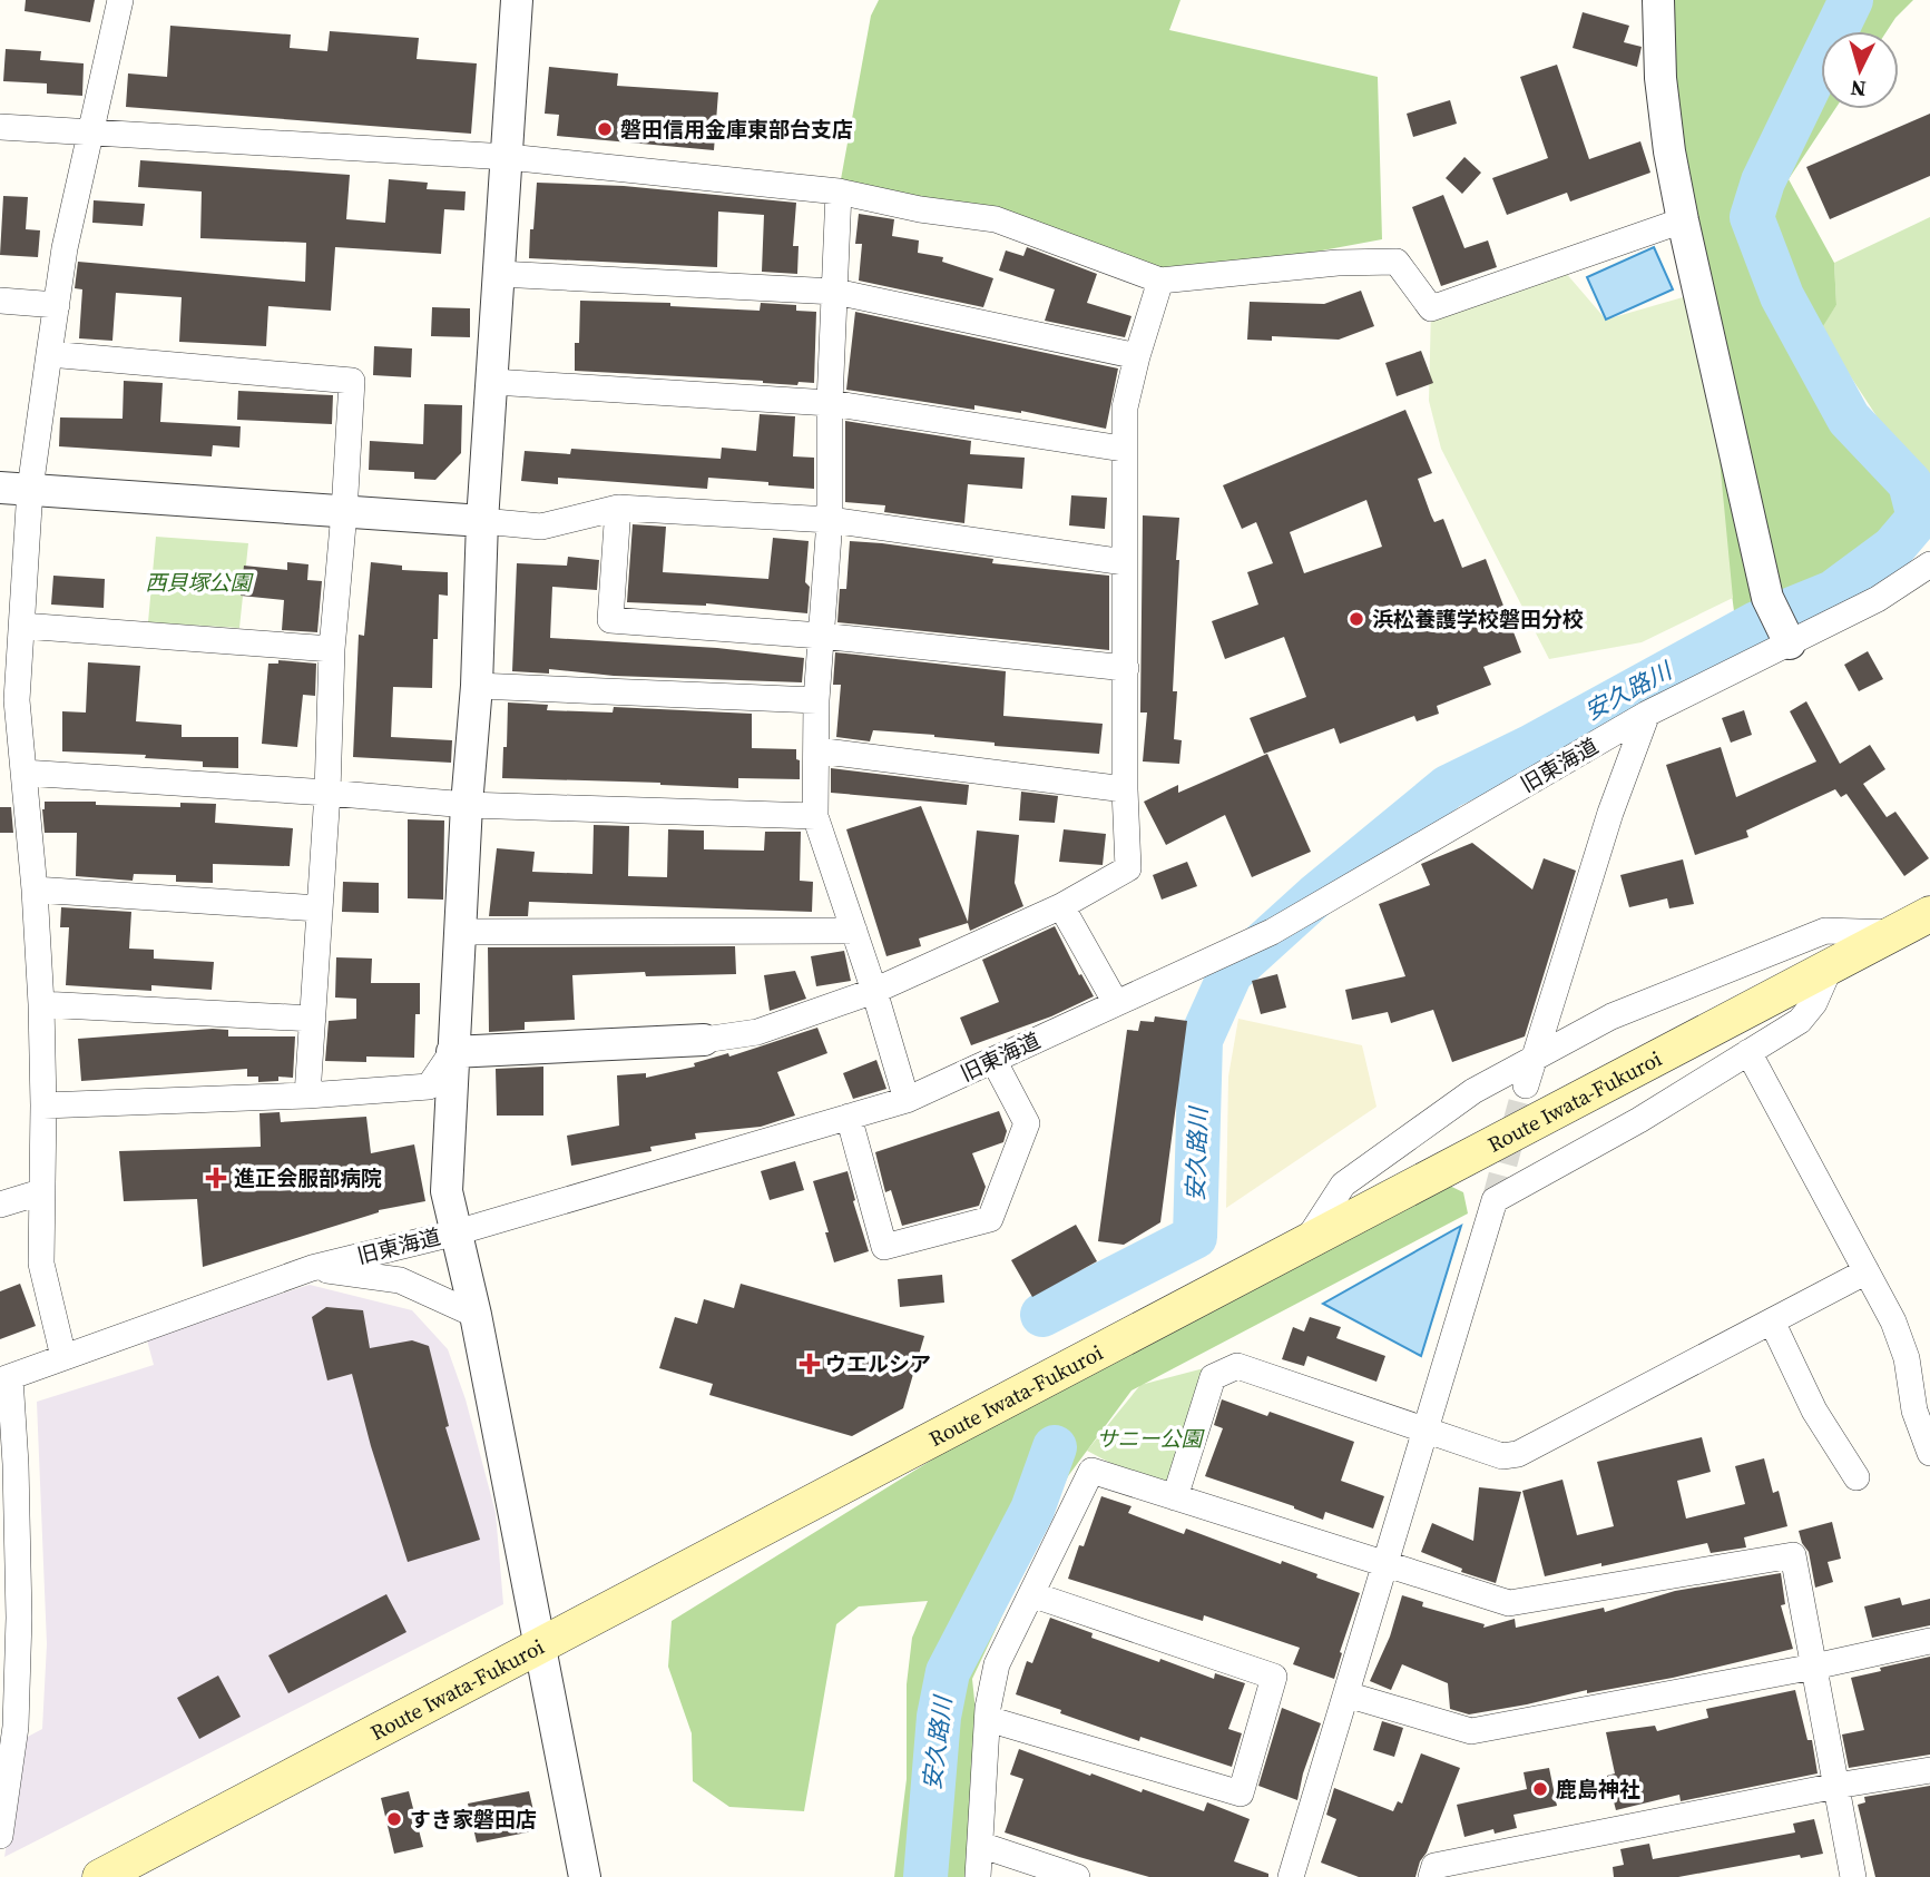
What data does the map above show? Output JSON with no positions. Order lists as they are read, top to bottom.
{
  "streets": {
    "main road": ["Route Iwata-Fukuroi"],
    "street": ["旧東海道"]
  },
  "water": ["安久路川"],
  "parks": ["西貝塚公園", "サニー公園"],
  "places": {
    "other": [
      "磐田信用金庫東部台支店",
      "浜松養護学校磐田分校",
      "鹿島神社",
      "すき家磐田店"
    ],
    "health": ["進正会服部病院", "ウエルシア"]
  },
  "north": "bottom"
}
